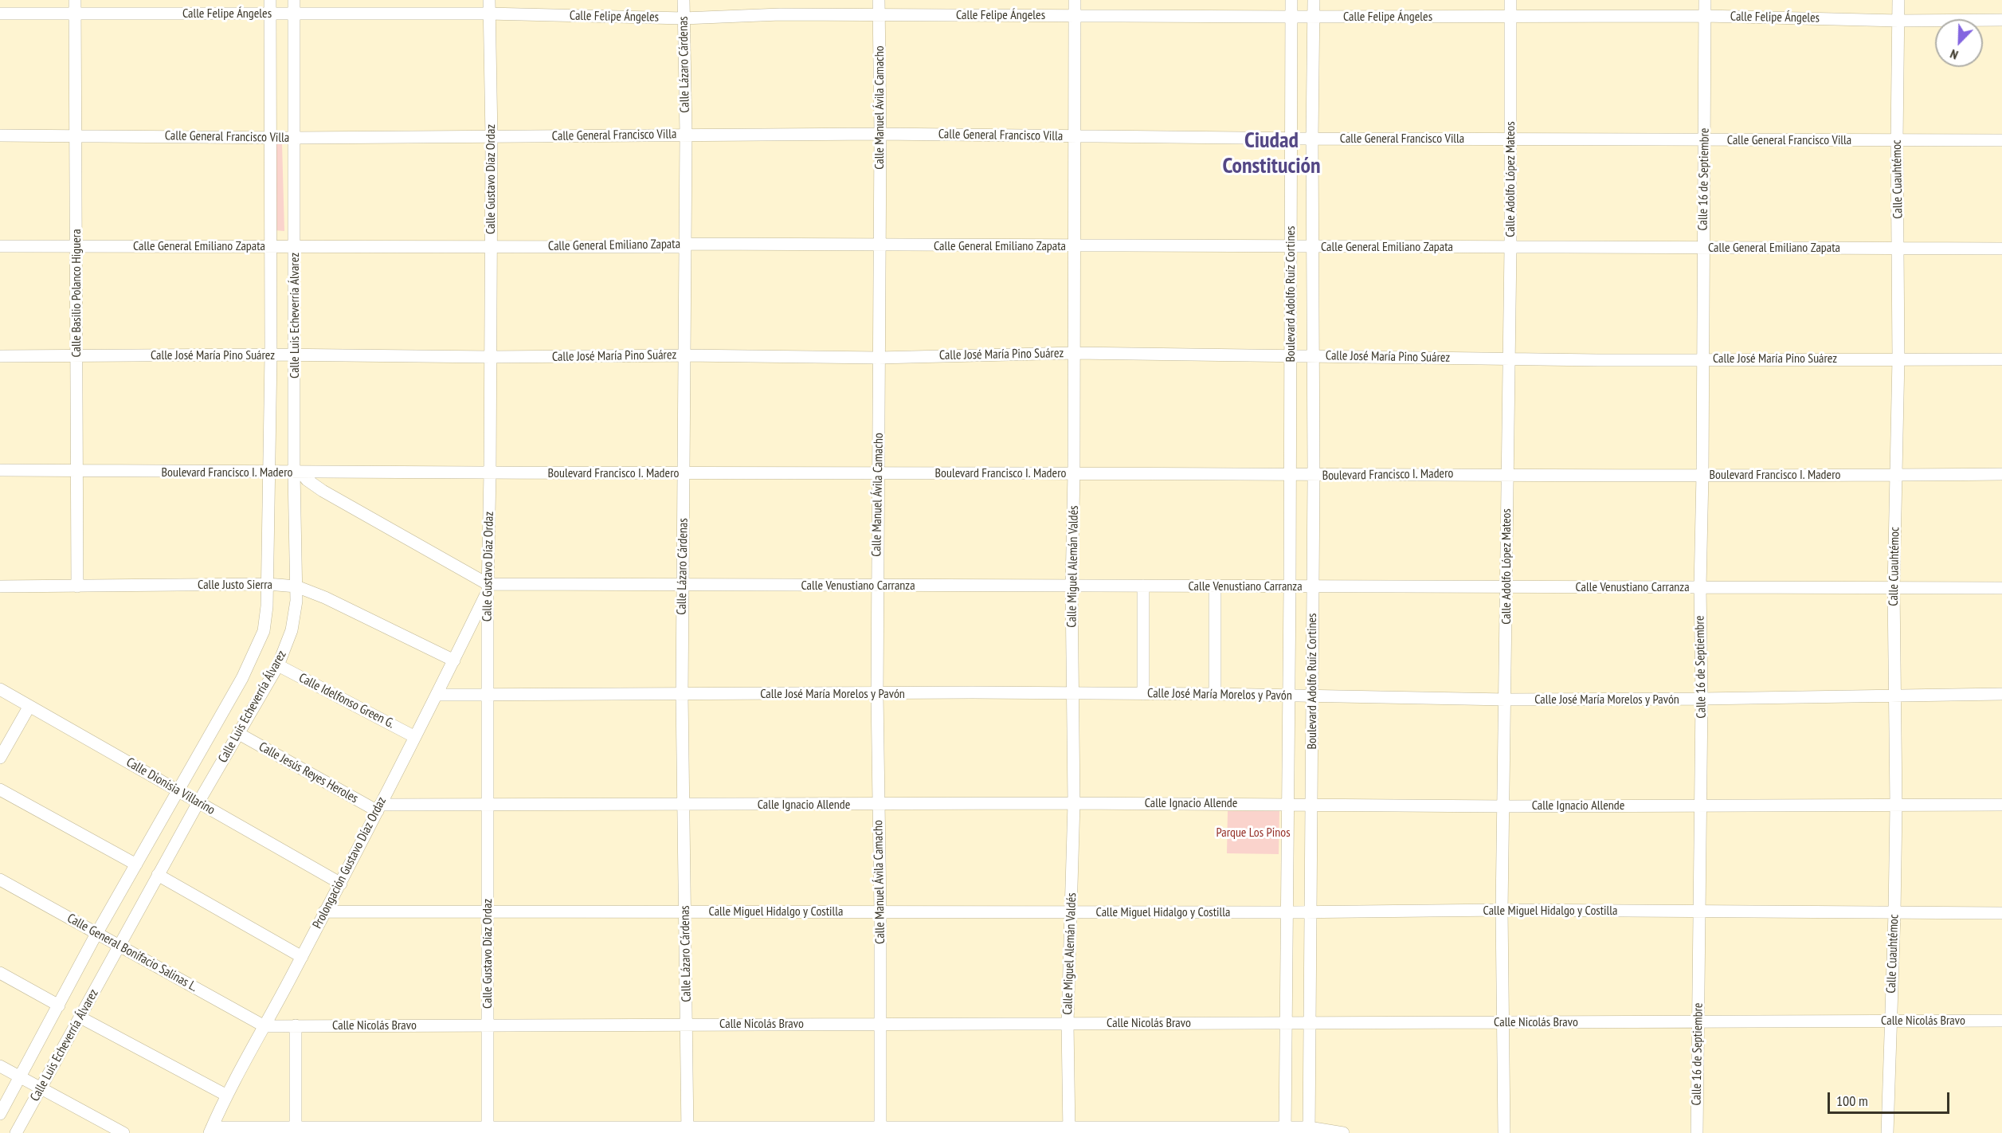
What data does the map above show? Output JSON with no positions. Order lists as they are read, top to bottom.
{
  "streets": {
    "street": [
      "Calle Felipe Ángeles",
      "Calle Lázaro Cárdenas",
      "Calle Manuel Ávila Camacho",
      "Calle General Francisco Villa",
      "Calle Gustavo Díaz Ordaz",
      "Calle Adolfo López Mateos",
      "Calle 16 de Septiembre",
      "Calle Cuauhtémoc",
      "Calle General Emiliano Zapata",
      "Calle Basilio Polanco Higuera",
      "Boulevard Adolfo Ruíz Cortines",
      "Calle Luis Echeverría Álvarez",
      "Calle José María Pino Suárez",
      "Boulevard Francisco I. Madero",
      "Calle Miguel Alemán Valdés",
      "Calle Justo Sierra",
      "Calle Venustiano Carranza",
      "Calle José María Morelos y Pavón",
      "Calle Idelfonso Green G.",
      "Calle Jesús Reyes Heroles",
      "Calle Dionisia Villarino",
      "Calle Ignacio Allende",
      "Prolongación Gustavo Díaz Ordaz",
      "Calle Miguel Hidalgo y Costilla",
      "Calle General Bonifacio Salinas L.",
      "Calle Nicolás Bravo"
    ]
  },
  "crossings": [
    ["Calle Felipe Ángeles", "Calle Lázaro Cárdenas"],
    ["Calle Felipe Ángeles", "Calle Manuel Ávila Camacho"],
    ["Calle Felipe Ángeles", "Calle Gustavo Díaz Ordaz"],
    ["Calle Felipe Ángeles", "Calle Adolfo López Mateos"],
    ["Calle Felipe Ángeles", "Calle 16 de Septiembre"],
    ["Calle Felipe Ángeles", "Calle Cuauhtémoc"],
    ["Calle Felipe Ángeles", "Calle Basilio Polanco Higuera"],
    ["Calle Felipe Ángeles", "Boulevard Adolfo Ruíz Cortines"],
    ["Calle Felipe Ángeles", "Calle Luis Echeverría Álvarez"],
    ["Calle Felipe Ángeles", "Calle Miguel Alemán Valdés"],
    ["Calle Lázaro Cárdenas", "Calle General Francisco Villa"],
    ["Calle Lázaro Cárdenas", "Calle General Emiliano Zapata"],
    ["Calle Lázaro Cárdenas", "Calle José María Pino Suárez"],
    ["Calle Lázaro Cárdenas", "Boulevard Francisco I. Madero"],
    ["Calle Lázaro Cárdenas", "Calle Venustiano Carranza"],
    ["Calle Lázaro Cárdenas", "Calle José María Morelos y Pavón"],
    ["Calle Lázaro Cárdenas", "Calle Ignacio Allende"],
    ["Calle Lázaro Cárdenas", "Calle Miguel Hidalgo y Costilla"],
    ["Calle Lázaro Cárdenas", "Calle Nicolás Bravo"],
    ["Calle Manuel Ávila Camacho", "Calle General Francisco Villa"],
    ["Calle Manuel Ávila Camacho", "Calle General Emiliano Zapata"],
    ["Calle Manuel Ávila Camacho", "Calle José María Pino Suárez"],
    ["Calle Manuel Ávila Camacho", "Boulevard Francisco I. Madero"],
    ["Calle Manuel Ávila Camacho", "Calle Venustiano Carranza"],
    ["Calle Manuel Ávila Camacho", "Calle José María Morelos y Pavón"],
    ["Calle Manuel Ávila Camacho", "Calle Ignacio Allende"],
    ["Calle Manuel Ávila Camacho", "Calle Miguel Hidalgo y Costilla"],
    ["Calle Manuel Ávila Camacho", "Calle Nicolás Bravo"],
    ["Calle General Francisco Villa", "Calle Gustavo Díaz Ordaz"],
    ["Calle General Francisco Villa", "Calle Adolfo López Mateos"],
    ["Calle General Francisco Villa", "Calle 16 de Septiembre"],
    ["Calle General Francisco Villa", "Calle Cuauhtémoc"],
    ["Calle General Francisco Villa", "Calle Basilio Polanco Higuera"],
    ["Calle General Francisco Villa", "Boulevard Adolfo Ruíz Cortines"],
    ["Calle General Francisco Villa", "Calle Luis Echeverría Álvarez"],
    ["Calle General Francisco Villa", "Calle Miguel Alemán Valdés"],
    ["Calle Gustavo Díaz Ordaz", "Calle General Emiliano Zapata"],
    ["Calle Gustavo Díaz Ordaz", "Calle José María Pino Suárez"],
    ["Calle Gustavo Díaz Ordaz", "Boulevard Francisco I. Madero"],
    ["Calle Gustavo Díaz Ordaz", "Calle Venustiano Carranza"],
    ["Calle Gustavo Díaz Ordaz", "Calle José María Morelos y Pavón"],
    ["Calle Gustavo Díaz Ordaz", "Calle Ignacio Allende"],
    ["Calle Gustavo Díaz Ordaz", "Prolongación Gustavo Díaz Ordaz"],
    ["Calle Gustavo Díaz Ordaz", "Calle Miguel Hidalgo y Costilla"],
    ["Calle Gustavo Díaz Ordaz", "Calle Nicolás Bravo"],
    ["Calle Adolfo López Mateos", "Calle General Emiliano Zapata"],
    ["Calle Adolfo López Mateos", "Calle José María Pino Suárez"],
    ["Calle Adolfo López Mateos", "Boulevard Francisco I. Madero"],
    ["Calle Adolfo López Mateos", "Calle Venustiano Carranza"],
    ["Calle Adolfo López Mateos", "Calle José María Morelos y Pavón"],
    ["Calle Adolfo López Mateos", "Calle Ignacio Allende"],
    ["Calle Adolfo López Mateos", "Calle Miguel Hidalgo y Costilla"],
    ["Calle Adolfo López Mateos", "Calle Nicolás Bravo"],
    ["Calle 16 de Septiembre", "Calle General Emiliano Zapata"],
    ["Calle 16 de Septiembre", "Calle José María Pino Suárez"],
    ["Calle 16 de Septiembre", "Boulevard Francisco I. Madero"],
    ["Calle 16 de Septiembre", "Calle Venustiano Carranza"],
    ["Calle 16 de Septiembre", "Calle José María Morelos y Pavón"],
    ["Calle 16 de Septiembre", "Calle Ignacio Allende"],
    ["Calle 16 de Septiembre", "Calle Miguel Hidalgo y Costilla"],
    ["Calle 16 de Septiembre", "Calle Nicolás Bravo"],
    ["Calle Cuauhtémoc", "Calle General Emiliano Zapata"],
    ["Calle Cuauhtémoc", "Calle José María Pino Suárez"],
    ["Calle Cuauhtémoc", "Boulevard Francisco I. Madero"],
    ["Calle Cuauhtémoc", "Calle Venustiano Carranza"],
    ["Calle Cuauhtémoc", "Calle José María Morelos y Pavón"],
    ["Calle Cuauhtémoc", "Calle Ignacio Allende"],
    ["Calle Cuauhtémoc", "Calle Miguel Hidalgo y Costilla"],
    ["Calle Cuauhtémoc", "Calle Nicolás Bravo"],
    ["Calle General Emiliano Zapata", "Calle Basilio Polanco Higuera"],
    ["Calle General Emiliano Zapata", "Boulevard Adolfo Ruíz Cortines"],
    ["Calle General Emiliano Zapata", "Calle Luis Echeverría Álvarez"],
    ["Calle General Emiliano Zapata", "Calle Miguel Alemán Valdés"],
    ["Calle Basilio Polanco Higuera", "Calle José María Pino Suárez"],
    ["Calle Basilio Polanco Higuera", "Boulevard Francisco I. Madero"],
    ["Calle Basilio Polanco Higuera", "Calle Justo Sierra"],
    ["Boulevard Adolfo Ruíz Cortines", "Calle José María Pino Suárez"],
    ["Boulevard Adolfo Ruíz Cortines", "Boulevard Francisco I. Madero"],
    ["Boulevard Adolfo Ruíz Cortines", "Calle Venustiano Carranza"],
    ["Boulevard Adolfo Ruíz Cortines", "Calle José María Morelos y Pavón"],
    ["Boulevard Adolfo Ruíz Cortines", "Calle Ignacio Allende"],
    ["Boulevard Adolfo Ruíz Cortines", "Calle Miguel Hidalgo y Costilla"],
    ["Boulevard Adolfo Ruíz Cortines", "Calle Nicolás Bravo"],
    ["Calle Luis Echeverría Álvarez", "Calle José María Pino Suárez"],
    ["Calle Luis Echeverría Álvarez", "Boulevard Francisco I. Madero"],
    ["Calle Luis Echeverría Álvarez", "Calle Justo Sierra"],
    ["Calle Luis Echeverría Álvarez", "Calle Idelfonso Green G."],
    ["Calle Luis Echeverría Álvarez", "Calle Jesús Reyes Heroles"],
    ["Calle Luis Echeverría Álvarez", "Calle Dionisia Villarino"],
    ["Calle Luis Echeverría Álvarez", "Calle General Bonifacio Salinas L."],
    ["Calle José María Pino Suárez", "Calle Miguel Alemán Valdés"],
    ["Boulevard Francisco I. Madero", "Calle Miguel Alemán Valdés"],
    ["Calle Miguel Alemán Valdés", "Calle Venustiano Carranza"],
    ["Calle Miguel Alemán Valdés", "Calle José María Morelos y Pavón"],
    ["Calle Miguel Alemán Valdés", "Calle Ignacio Allende"],
    ["Calle Miguel Alemán Valdés", "Calle Miguel Hidalgo y Costilla"],
    ["Calle Miguel Alemán Valdés", "Calle Nicolás Bravo"],
    ["Calle Justo Sierra", "Prolongación Gustavo Díaz Ordaz"],
    ["Calle Venustiano Carranza", "Prolongación Gustavo Díaz Ordaz"],
    ["Calle José María Morelos y Pavón", "Prolongación Gustavo Díaz Ordaz"],
    ["Calle Idelfonso Green G.", "Prolongación Gustavo Díaz Ordaz"],
    ["Calle Jesús Reyes Heroles", "Calle Ignacio Allende"],
    ["Calle Jesús Reyes Heroles", "Prolongación Gustavo Díaz Ordaz"],
    ["Calle Dionisia Villarino", "Prolongación Gustavo Díaz Ordaz"],
    ["Calle Ignacio Allende", "Prolongación Gustavo Díaz Ordaz"],
    ["Prolongación Gustavo Díaz Ordaz", "Calle Miguel Hidalgo y Costilla"],
    ["Prolongación Gustavo Díaz Ordaz", "Calle General Bonifacio Salinas L."],
    ["Prolongación Gustavo Díaz Ordaz", "Calle Nicolás Bravo"],
    ["Calle General Bonifacio Salinas L.", "Calle Nicolás Bravo"]
  ],
  "districts": ["Ciudad Constitución"],
  "parks": ["Parque Los Pinos"],
  "scale_bar": "100 m",
  "north": "bottom left"
}
